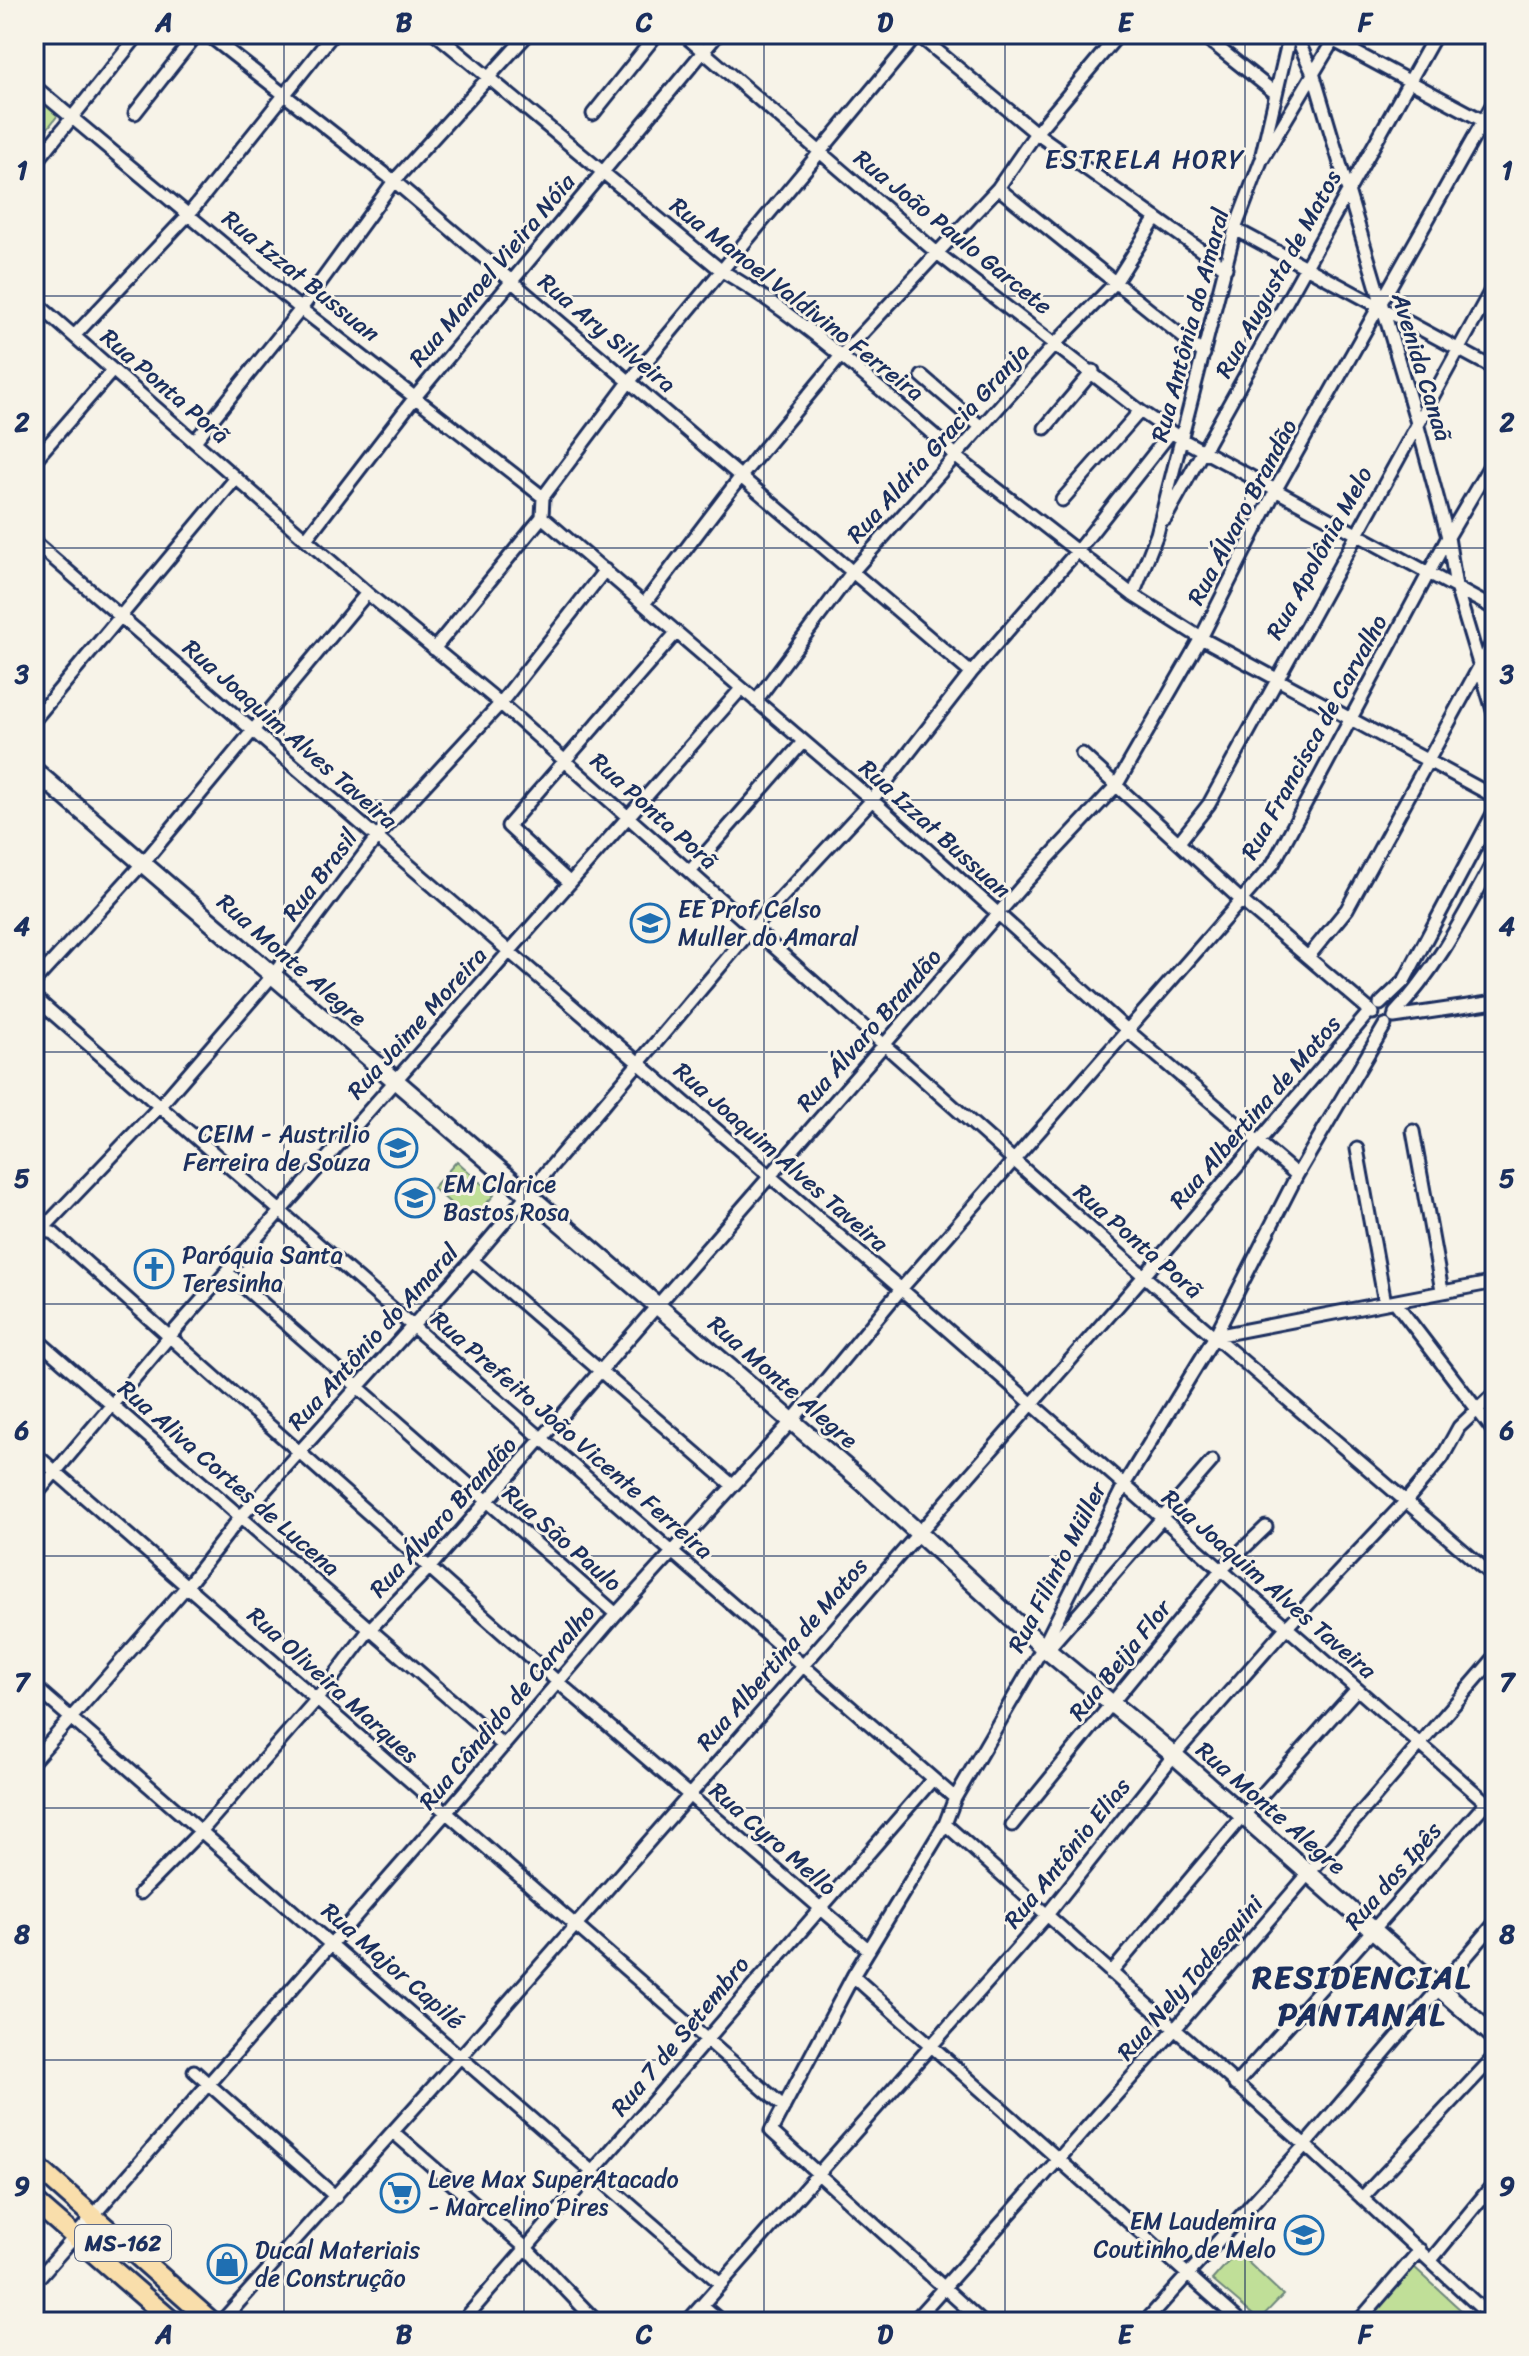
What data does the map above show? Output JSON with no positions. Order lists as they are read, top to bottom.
{
  "streets": {
    "main road": ["MS-162"],
    "street": [
      "Rua João Paulo Garcete",
      "Rua Manoel Vieira Nóia",
      "Rua Augusta de Matos",
      "Rua Izzat Bussuan",
      "Rua Manoel Valdivino Ferreira",
      "Rua Antônia do Amaral",
      "Rua Ary Silveira",
      "Avenida Canaã",
      "Rua Ponta Porã",
      "Rua Aldria Gracia Granja",
      "Rua Álvaro Brandão",
      "Rua Apolônia Melo",
      "Rua Joaquim Alves Taveira",
      "Rua Francisca de Carvalho",
      "Rua Brasil",
      "Rua Monte Alegre",
      "Rua Jaime Moreira",
      "Rua Albertina de Matos",
      "Rua Antônio do Amaral",
      "Rua Prefeito João Vicente Ferreira",
      "Rua Aliva Cortes de Lucena",
      "Rua São Paulo",
      "Rua Filinto Müller",
      "Rua Beija Flor",
      "Rua Oliveira Marques",
      "Rua Cândido de Carvalho",
      "Rua Cyro Mello",
      "Rua Antônio Elias",
      "Rua dos Ipês",
      "Rua Major Capilé",
      "Rua Nely Todesquini",
      "Rua 7 de Setembro"
    ]
  },
  "crossings": [
    ["Rua João Paulo Garcete", "Rua Manoel Vieira Nóia"],
    ["Rua João Paulo Garcete", "Rua Augusta de Matos"],
    ["Rua João Paulo Garcete", "Rua Antônia do Amaral"],
    ["Rua João Paulo Garcete", "Avenida Canaã"],
    ["Rua João Paulo Garcete", "Rua Aldria Gracia Granja"],
    ["Rua João Paulo Garcete", "Rua Álvaro Brandão"],
    ["Rua João Paulo Garcete", "Rua Apolônia Melo"],
    ["Rua João Paulo Garcete", "Rua Francisca de Carvalho"],
    ["Rua João Paulo Garcete", "Rua Antônio do Amaral"],
    ["Rua Manoel Vieira Nóia", "Rua Izzat Bussuan"],
    ["Rua Manoel Vieira Nóia", "Rua Manoel Valdivino Ferreira"],
    ["Rua Manoel Vieira Nóia", "Rua Ary Silveira"],
    ["Rua Manoel Vieira Nóia", "Rua Ponta Porã"],
    ["Rua Augusta de Matos", "Rua Antônia do Amaral"],
    ["Rua Augusta de Matos", "Avenida Canaã"],
    ["Rua Izzat Bussuan", "Rua Aldria Gracia Granja"],
    ["Rua Izzat Bussuan", "Rua Álvaro Brandão"],
    ["Rua Izzat Bussuan", "Rua Francisca de Carvalho"],
    ["Rua Izzat Bussuan", "Rua Brasil"],
    ["Rua Izzat Bussuan", "Rua Jaime Moreira"],
    ["Rua Izzat Bussuan", "Rua Albertina de Matos"],
    ["Rua Izzat Bussuan", "Rua Antônio do Amaral"],
    ["Rua Izzat Bussuan", "Rua Filinto Müller"],
    ["Rua Manoel Valdivino Ferreira", "Rua Antônia do Amaral"],
    ["Rua Manoel Valdivino Ferreira", "Rua Aldria Gracia Granja"],
    ["Rua Manoel Valdivino Ferreira", "Rua Álvaro Brandão"],
    ["Rua Manoel Valdivino Ferreira", "Rua Apolônia Melo"],
    ["Rua Manoel Valdivino Ferreira", "Rua Francisca de Carvalho"],
    ["Rua Manoel Valdivino Ferreira", "Rua Antônio do Amaral"],
    ["Rua Antônia do Amaral", "Avenida Canaã"],
    ["Rua Ary Silveira", "Rua Aldria Gracia Granja"],
    ["Rua Ary Silveira", "Rua Antônio do Amaral"],
    ["Avenida Canaã", "Rua Álvaro Brandão"],
    ["Avenida Canaã", "Rua Apolônia Melo"],
    ["Avenida Canaã", "Rua Francisca de Carvalho"],
    ["Rua Ponta Porã", "Rua Álvaro Brandão"],
    ["Rua Ponta Porã", "Rua Francisca de Carvalho"],
    ["Rua Ponta Porã", "Rua Brasil"],
    ["Rua Ponta Porã", "Rua Jaime Moreira"],
    ["Rua Ponta Porã", "Rua Albertina de Matos"],
    ["Rua Ponta Porã", "Rua Antônio do Amaral"],
    ["Rua Ponta Porã", "Rua Filinto Müller"],
    ["Rua Ponta Porã", "Rua Cândido de Carvalho"],
    ["Rua Ponta Porã", "Rua Antônio Elias"],
    ["Rua Álvaro Brandão", "Rua Joaquim Alves Taveira"],
    ["Rua Álvaro Brandão", "Rua Monte Alegre"],
    ["Rua Álvaro Brandão", "Rua Prefeito João Vicente Ferreira"],
    ["Rua Álvaro Brandão", "Rua Aliva Cortes de Lucena"],
    ["Rua Álvaro Brandão", "Rua São Paulo"],
    ["Rua Álvaro Brandão", "Rua Oliveira Marques"],
    ["Rua Álvaro Brandão", "Rua Cyro Mello"],
    ["Rua Álvaro Brandão", "Rua Major Capilé"],
    ["Rua Joaquim Alves Taveira", "Rua Brasil"],
    ["Rua Joaquim Alves Taveira", "Rua Jaime Moreira"],
    ["Rua Joaquim Alves Taveira", "Rua Albertina de Matos"],
    ["Rua Joaquim Alves Taveira", "Rua Antônio do Amaral"],
    ["Rua Joaquim Alves Taveira", "Rua Filinto Müller"],
    ["Rua Joaquim Alves Taveira", "Rua Beija Flor"],
    ["Rua Joaquim Alves Taveira", "Rua Cândido de Carvalho"],
    ["Rua Joaquim Alves Taveira", "Rua Antônio Elias"],
    ["Rua Joaquim Alves Taveira", "Rua dos Ipês"],
    ["Rua Joaquim Alves Taveira", "Rua Nely Todesquini"],
    ["Rua Francisca de Carvalho", "Rua Cândido de Carvalho"],
    ["Rua Brasil", "Rua Monte Alegre"],
    ["Rua Brasil", "Rua Prefeito João Vicente Ferreira"],
    ["Rua Brasil", "Rua Cyro Mello"],
    ["Rua Monte Alegre", "Rua Jaime Moreira"],
    ["Rua Monte Alegre", "Rua Albertina de Matos"],
    ["Rua Monte Alegre", "Rua Antônio do Amaral"],
    ["Rua Monte Alegre", "Rua Filinto Müller"],
    ["Rua Monte Alegre", "Rua Beija Flor"],
    ["Rua Monte Alegre", "Rua Cândido de Carvalho"],
    ["Rua Monte Alegre", "Rua Antônio Elias"],
    ["Rua Monte Alegre", "Rua dos Ipês"],
    ["Rua Monte Alegre", "Rua Nely Todesquini"],
    ["Rua Jaime Moreira", "Rua Prefeito João Vicente Ferreira"],
    ["Rua Jaime Moreira", "Rua Aliva Cortes de Lucena"],
    ["Rua Jaime Moreira", "Rua São Paulo"],
    ["Rua Jaime Moreira", "Rua Oliveira Marques"],
    ["Rua Jaime Moreira", "Rua Cyro Mello"],
    ["Rua Albertina de Matos", "Rua Prefeito João Vicente Ferreira"],
    ["Rua Albertina de Matos", "Rua Oliveira Marques"],
    ["Rua Albertina de Matos", "Rua Cyro Mello"],
    ["Rua Albertina de Matos", "Rua Major Capilé"],
    ["Rua Antônio do Amaral", "Rua Prefeito João Vicente Ferreira"],
    ["Rua Antônio do Amaral", "Rua Aliva Cortes de Lucena"],
    ["Rua Antônio do Amaral", "Rua São Paulo"],
    ["Rua Antônio do Amaral", "Rua Oliveira Marques"],
    ["Rua Antônio do Amaral", "Rua Cyro Mello"],
    ["Rua Antônio do Amaral", "Rua Major Capilé"],
    ["Rua Prefeito João Vicente Ferreira", "Rua Filinto Müller"],
    ["Rua Prefeito João Vicente Ferreira", "Rua Cândido de Carvalho"],
    ["Rua Prefeito João Vicente Ferreira", "Rua 7 de Setembro"],
    ["Rua Aliva Cortes de Lucena", "Rua Cândido de Carvalho"],
    ["Rua São Paulo", "Rua Cândido de Carvalho"],
    ["Rua Filinto Müller", "Rua Oliveira Marques"],
    ["Rua Filinto Müller", "Rua Cyro Mello"],
    ["Rua Filinto Müller", "Rua Antônio Elias"],
    ["Rua Oliveira Marques", "Rua Cândido de Carvalho"],
    ["Rua Oliveira Marques", "Rua 7 de Setembro"],
    ["Rua Cândido de Carvalho", "Rua Cyro Mello"],
    ["Rua Cândido de Carvalho", "Rua Major Capilé"],
    ["Rua Cândido de Carvalho", "MS-162"],
    ["Rua Cyro Mello", "Rua 7 de Setembro"],
    ["Rua Antônio Elias", "Rua Major Capilé"],
    ["Rua Major Capilé", "Rua 7 de Setembro"]
  ],
  "districts": ["ESTRELA HORY", "RESIDENCIAL PANTANAL"],
  "places": {
    "school or university": [
      "EE Prof Celso Muller do Amaral",
      "CEIM - Austrilio Ferreira de Souza",
      "EM Clarice Bastos Rosa",
      "EM Laudemira Coutinho de Melo"
    ],
    "church": ["Paróquia Santa Teresinha"],
    "supermarket": ["Leve Max SuperAtacado - Marcelino Pires"],
    "shop": ["Ducal Materiais de Construção"]
  },
  "grid": {
    "columns": [
      "A",
      "B",
      "C",
      "D",
      "E",
      "F"
    ],
    "rows": [
      "1",
      "2",
      "3",
      "4",
      "5",
      "6",
      "7",
      "8",
      "9"
    ]
  }
}
